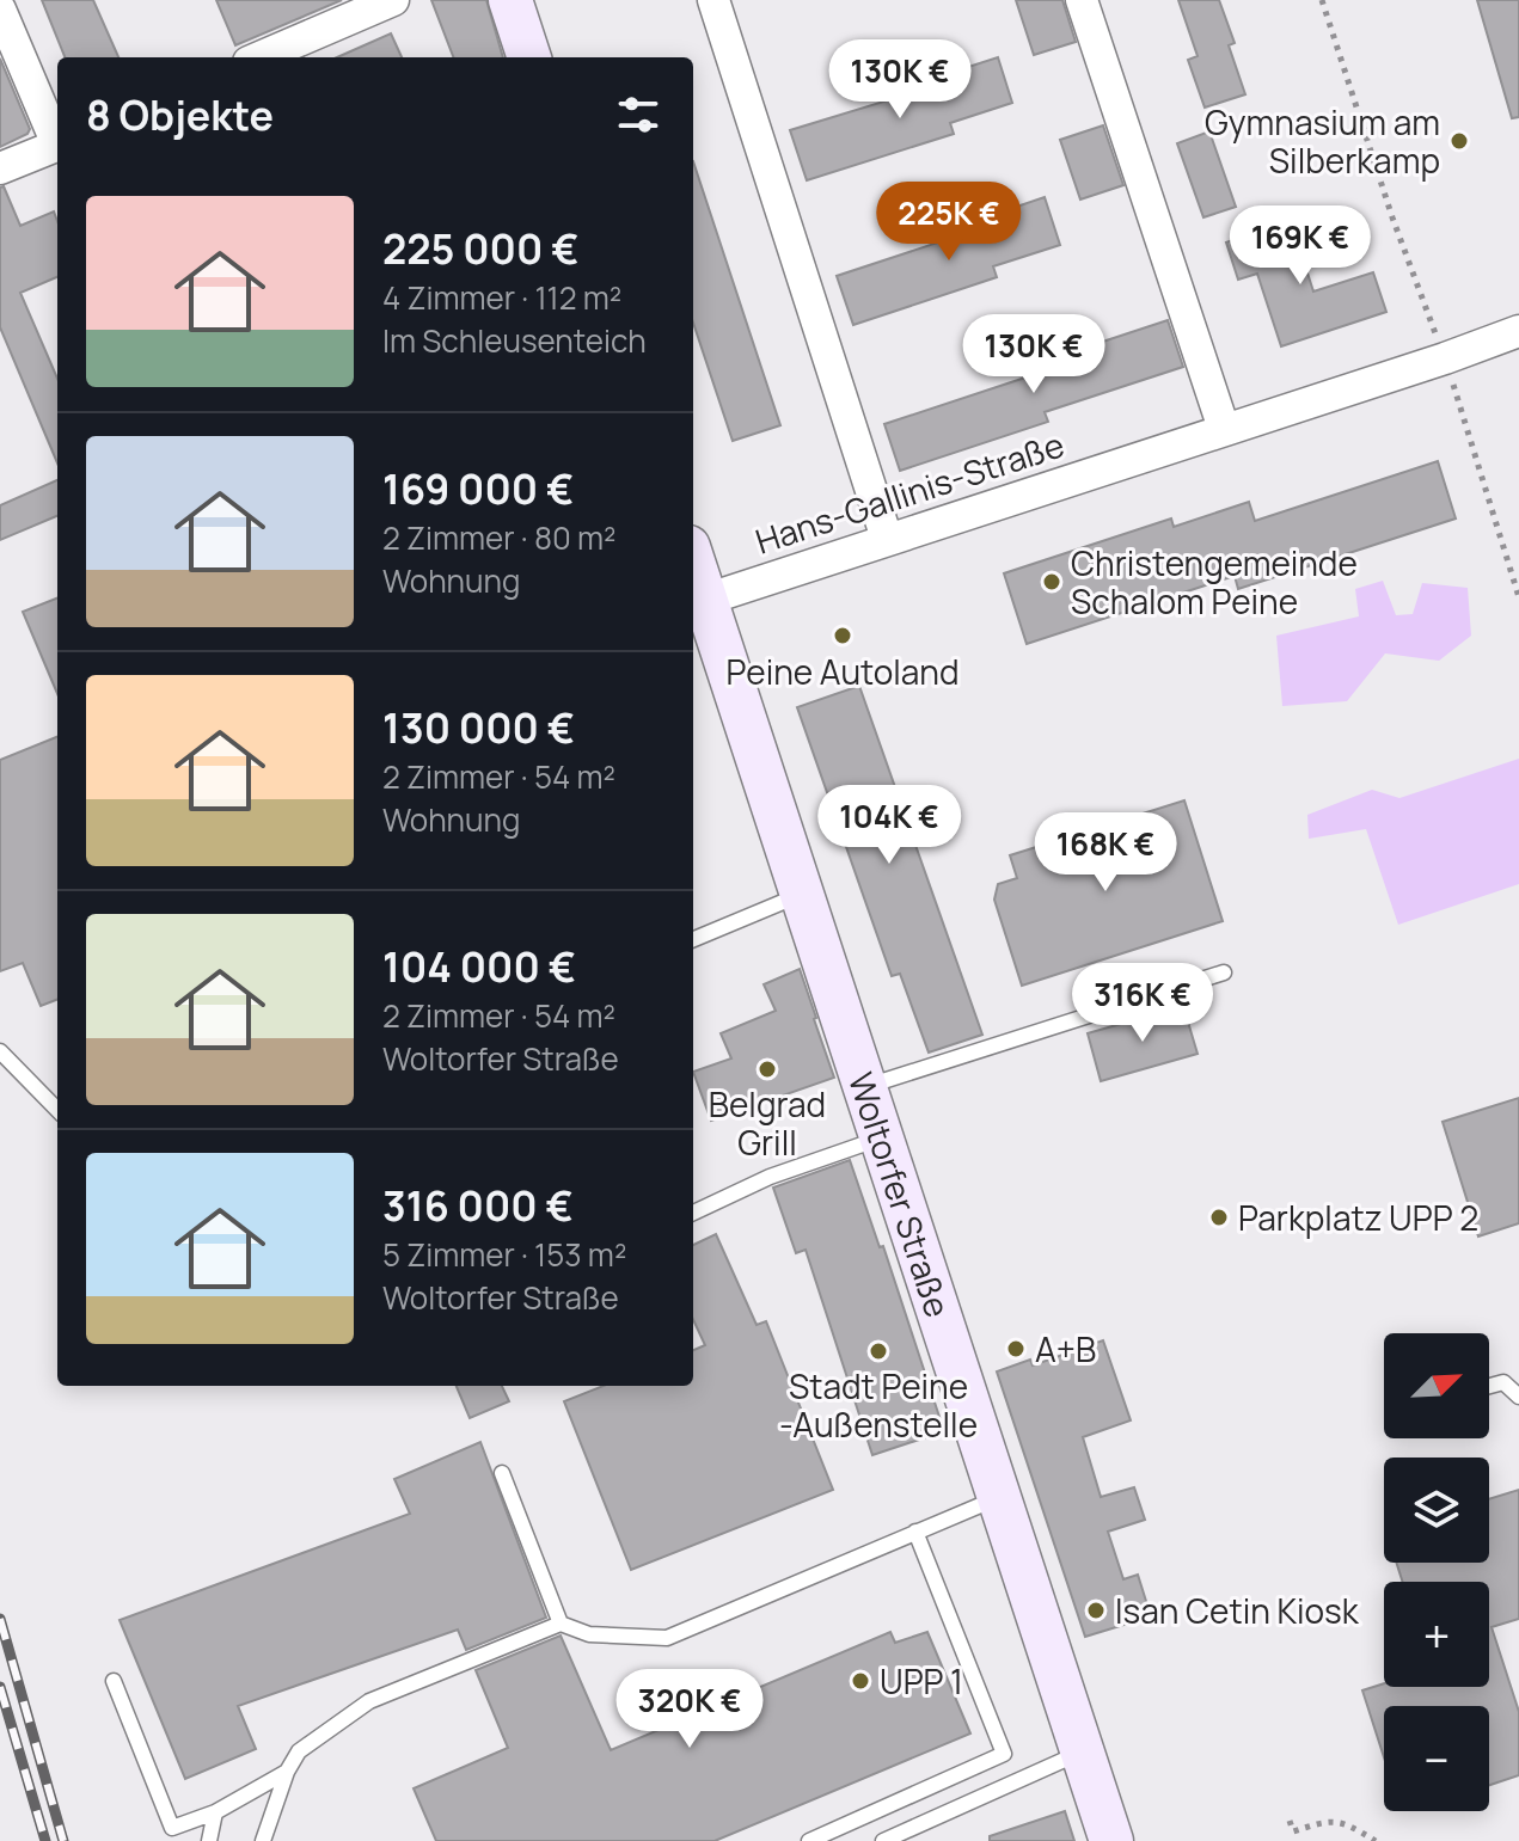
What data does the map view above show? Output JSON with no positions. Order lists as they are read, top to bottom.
{
  "streets": {
    "street": ["Hans-Gallinis-Straße", "Woltorfer Straße"]
  },
  "crossings": [
    ["Hans-Gallinis-Straße", "Woltorfer Straße"]
  ],
  "places": [
    "Gymnasium am Silberkamp",
    "Christengemeinde Schalom Peine",
    "Peine Autoland",
    "Belgrad Grill",
    "Parkplatz UPP 2",
    "A+B",
    "Stadt Peine -Außenstelle",
    "Isan Cetin Kiosk",
    "UPP 1"
  ],
  "north": "top right",
  "page": {
    "price": [
      "130K €",
      "225K €",
      "169K €",
      "130K €",
      "104K €",
      "168K €",
      "316K €",
      "320K €"
    ],
    "heading": "8 Objekte",
    "list": [
      {
        "name": "225 000 €",
        "note": "4 Zimmer · 112 m² · Im Schleusenteich"
      },
      {
        "name": "169 000 €",
        "note": "2 Zimmer · 80 m² · Wohnung"
      },
      {
        "name": "130 000 €",
        "note": "2 Zimmer · 54 m² · Wohnung"
      },
      {
        "name": "104 000 €",
        "note": "2 Zimmer · 54 m² · Woltorfer Straße"
      },
      {
        "name": "316 000 €",
        "note": "5 Zimmer · 153 m² · Woltorfer Straße"
      }
    ],
    "map_buttons": ["+", "−"]
  }
}
